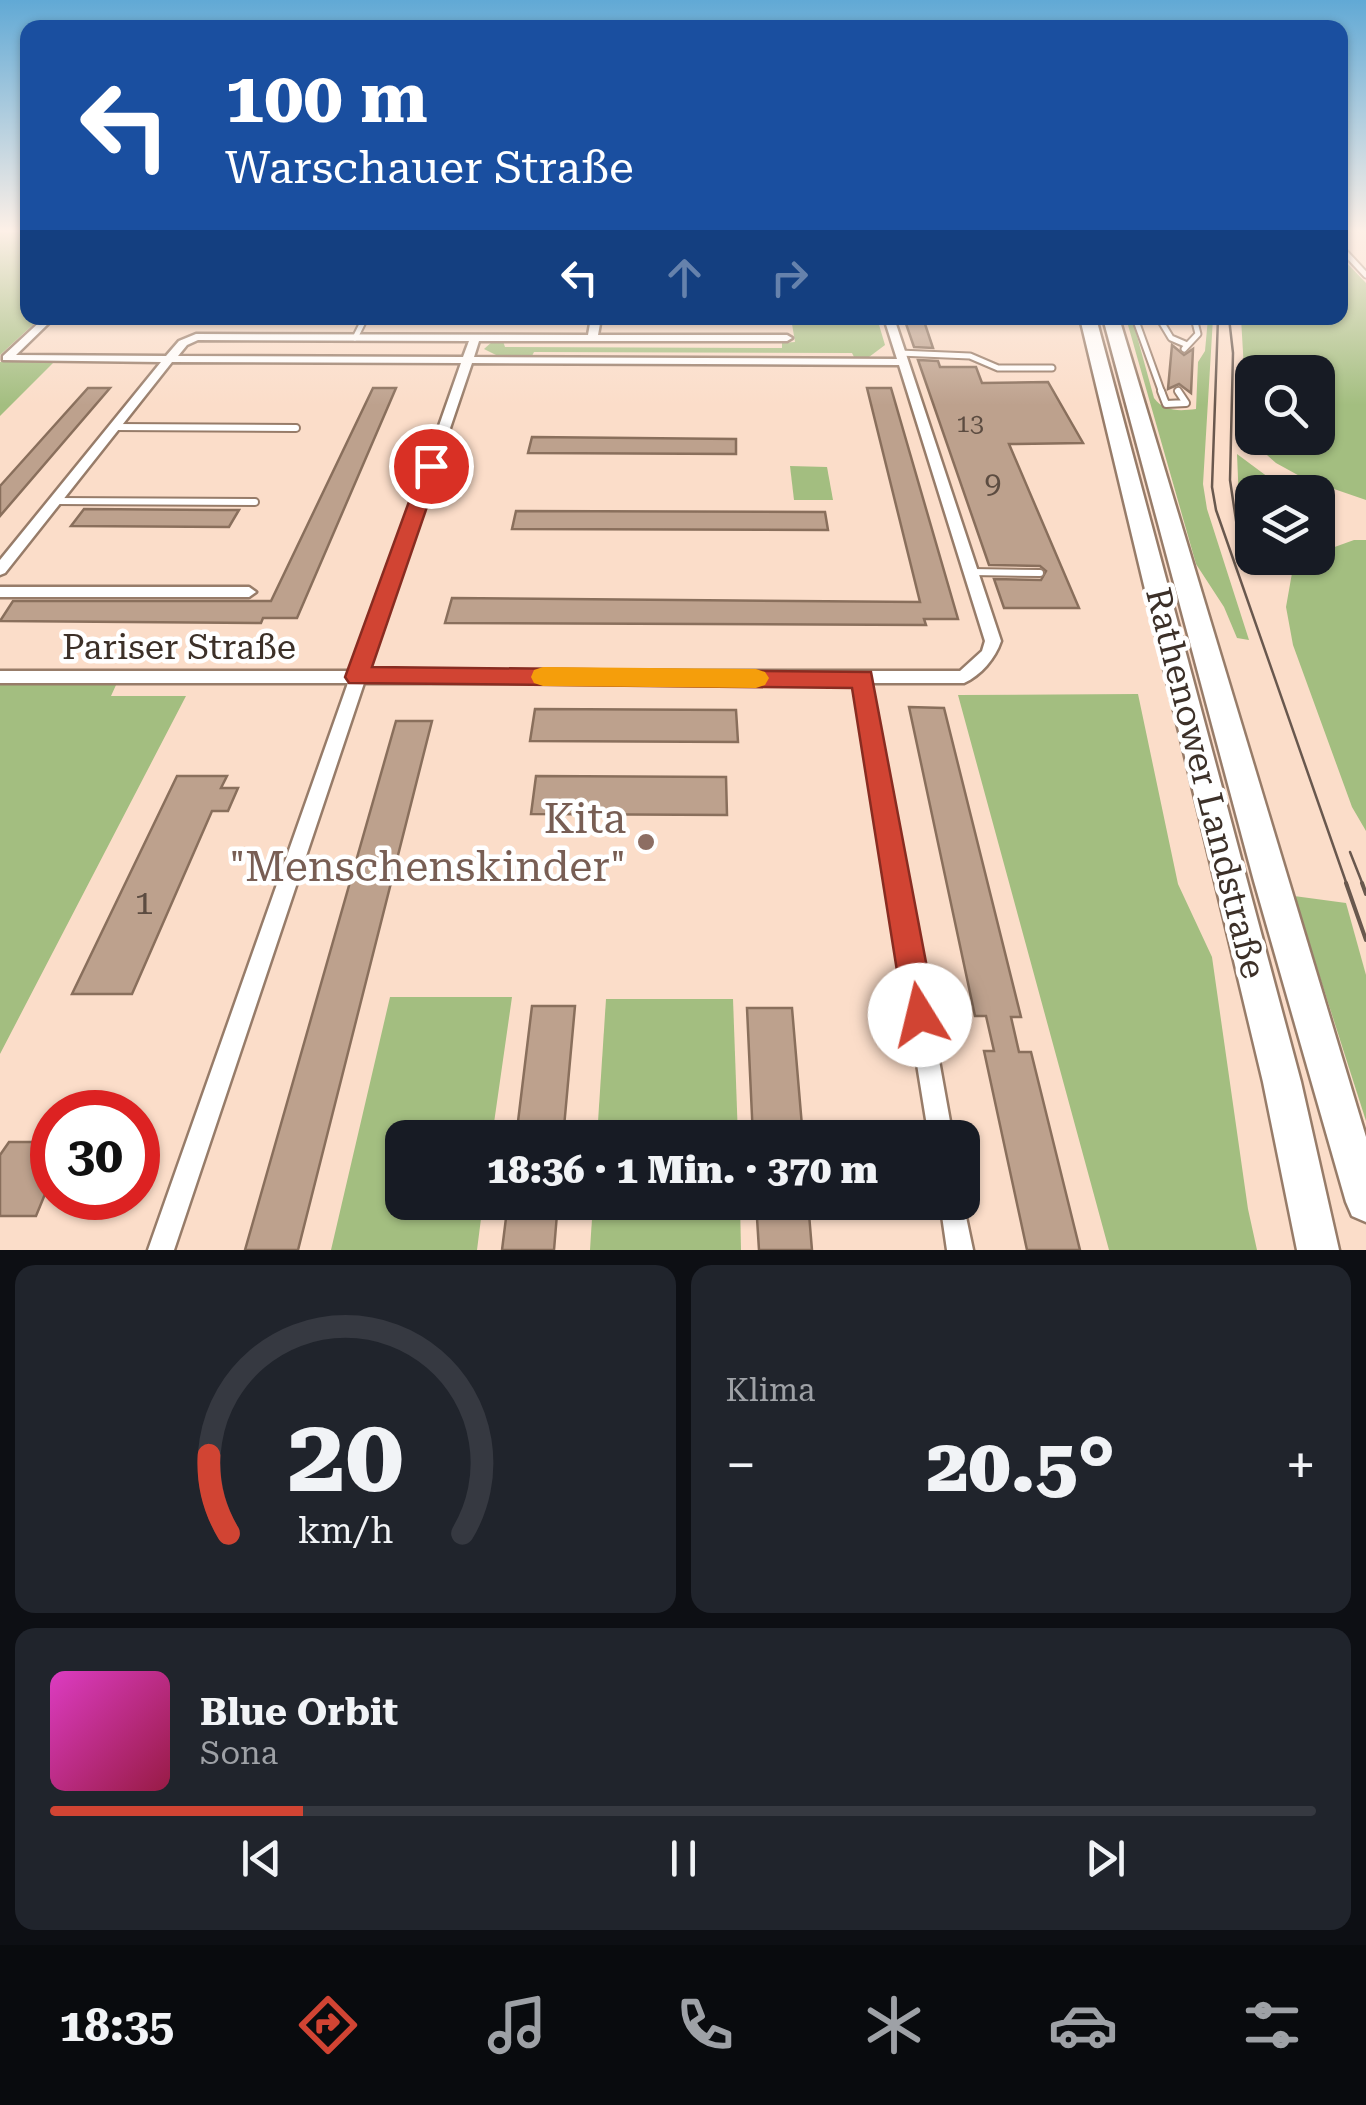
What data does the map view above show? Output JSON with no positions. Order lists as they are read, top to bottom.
{
  "streets": {
    "main road": ["Rathenower Landstraße"],
    "street": ["Pariser Straße"]
  },
  "places": ["Kita \"Menschenskinder\""],
  "house_numbers": ["13", "9", "1"],
  "page": {
    "turn": ["100 m", "Warschauer Straße"],
    "limit": "30",
    "trip": "18:36 · 1 Min. · 370 m",
    "tile": "Klima",
    "heat": ["−", "20.5°", "+"],
    "song": ["Blue Orbit", "Sona"],
    "tabs": "18:35",
    "gauge": ["20", "km/h"]
  }
}
